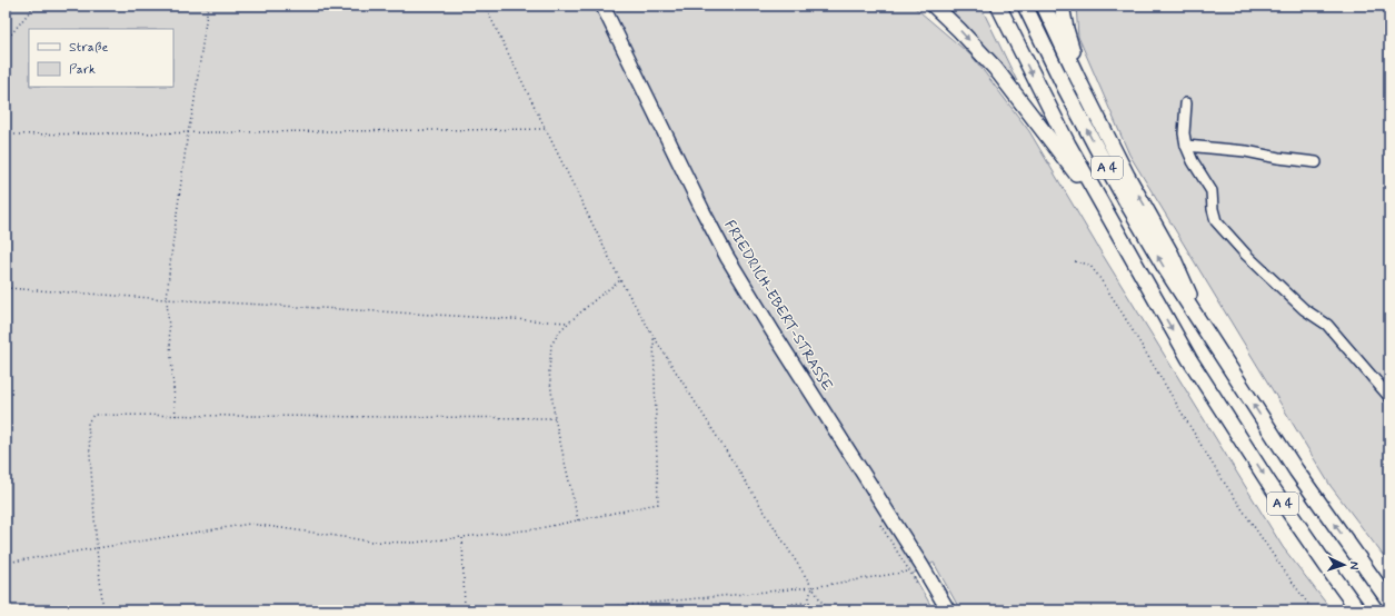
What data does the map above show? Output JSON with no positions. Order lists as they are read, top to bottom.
{
  "streets": {
    "highway": ["A 4"],
    "main road": ["FRIEDRICH-EBERT-STRASSE"]
  },
  "legend": ["Straße", "Park"],
  "north": "right"
}
